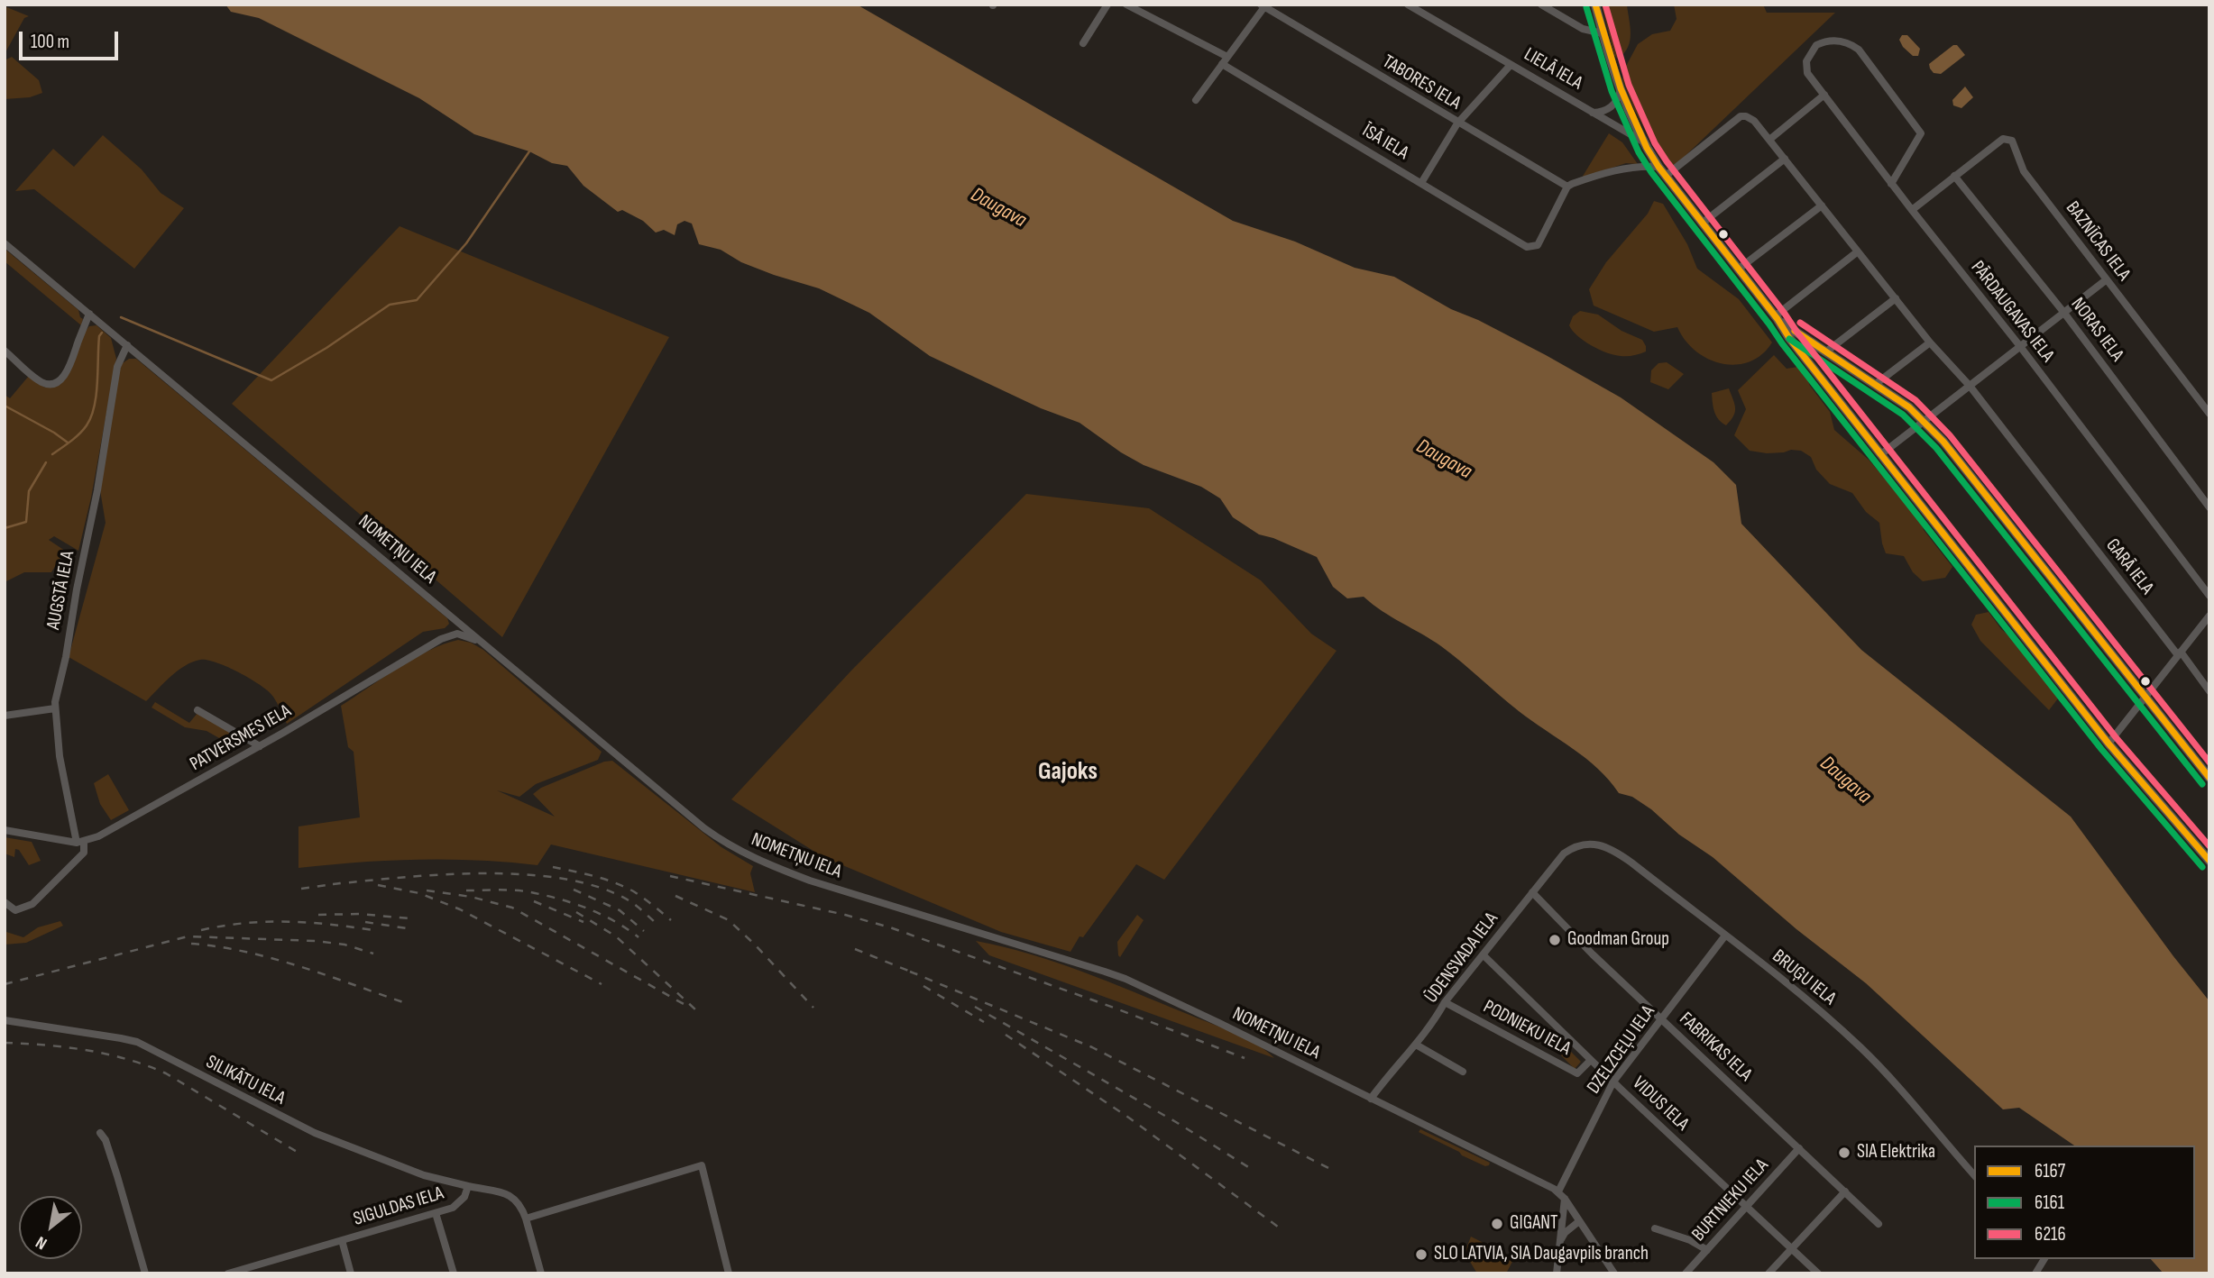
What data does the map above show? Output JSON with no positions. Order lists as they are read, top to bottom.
{
  "streets": {
    "main road": ["LIELĀ IELA"],
    "street": [
      "TABORES IELA",
      "ĪSĀ IELA",
      "BAZNĪCAS IELA",
      "PĀRDAUGAVAS IELA",
      "NORAS IELA",
      "NOMETŅU IELA",
      "GARĀ IELA",
      "AUGSTĀ IELA",
      "PATVERSMES IELA",
      "ŪDENSVADA IELA",
      "BRUĢU IELA",
      "PODNIEKU IELA",
      "FABRIKAS IELA",
      "DZELZCEĻU IELA",
      "SILIKĀTU IELA",
      "VIDUS IELA",
      "BURTNIEKU IELA",
      "SIGULDAS IELA"
    ]
  },
  "crossings": [
    ["LIELĀ IELA", "GARĀ IELA"],
    ["TABORES IELA", "ĪSĀ IELA"],
    ["BAZNĪCAS IELA", "NORAS IELA"],
    ["NOMETŅU IELA", "AUGSTĀ IELA"],
    ["NOMETŅU IELA", "PATVERSMES IELA"],
    ["NOMETŅU IELA", "ŪDENSVADA IELA"],
    ["NOMETŅU IELA", "DZELZCEĻU IELA"],
    ["AUGSTĀ IELA", "PATVERSMES IELA"],
    ["ŪDENSVADA IELA", "BRUĢU IELA"],
    ["ŪDENSVADA IELA", "PODNIEKU IELA"],
    ["ŪDENSVADA IELA", "FABRIKAS IELA"],
    ["ŪDENSVADA IELA", "VIDUS IELA"],
    ["BRUĢU IELA", "DZELZCEĻU IELA"],
    ["PODNIEKU IELA", "VIDUS IELA"],
    ["FABRIKAS IELA", "DZELZCEĻU IELA"],
    ["FABRIKAS IELA", "BURTNIEKU IELA"],
    ["DZELZCEĻU IELA", "VIDUS IELA"],
    ["SILIKĀTU IELA", "SIGULDAS IELA"],
    ["VIDUS IELA", "BURTNIEKU IELA"]
  ],
  "districts": ["Gajoks"],
  "water": ["Daugava"],
  "places": [
    "Goodman Group",
    "SIA Elektrika",
    "GIGANT",
    "SLO LATVIA, SIA Daugavpils branch"
  ],
  "lines": ["transit line 6167", "transit line 6216", "transit line 6161"],
  "legend": ["6167", "6161", "6216"],
  "scale_bar": "100 m",
  "north": "bottom left"
}
